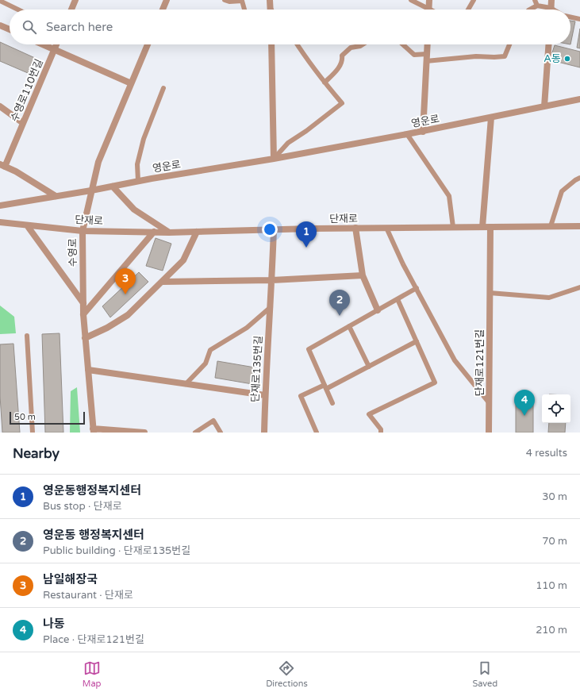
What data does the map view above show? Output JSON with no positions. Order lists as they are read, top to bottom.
{
  "streets": {
    "street": [
      "수영로110번길",
      "영운로",
      "단재로",
      "수영로",
      "단재로121번길",
      "단재로135번길"
    ]
  },
  "crossings": [
    ["영운로", "수영로"],
    ["단재로", "수영로"],
    ["단재로", "단재로121번길"],
    ["단재로", "단재로135번길"]
  ],
  "places": ["A동"],
  "scale_bar": "50 m",
  "page": {
    "search": "Search here",
    "pins": [
      "1",
      "3",
      "2",
      "4"
    ],
    "scale": "50 m",
    "heading": ["Nearby", "4 results"],
    "list": [
      {
        "mark": "1",
        "name": "영운동행정복지센터",
        "note": "Bus stop · 단재로",
        "value": "30 m"
      },
      {
        "mark": "2",
        "name": "영운동 행정복지센터",
        "note": "Public building · 단재로135번길",
        "value": "70 m"
      },
      {
        "mark": "3",
        "name": "남일해장국",
        "note": "Restaurant · 단재로",
        "value": "110 m"
      },
      {
        "mark": "4",
        "name": "나동",
        "note": "Place · 단재로121번길",
        "value": "210 m"
      }
    ],
    "nav": ["Map", "Directions", "Saved"]
  }
}
